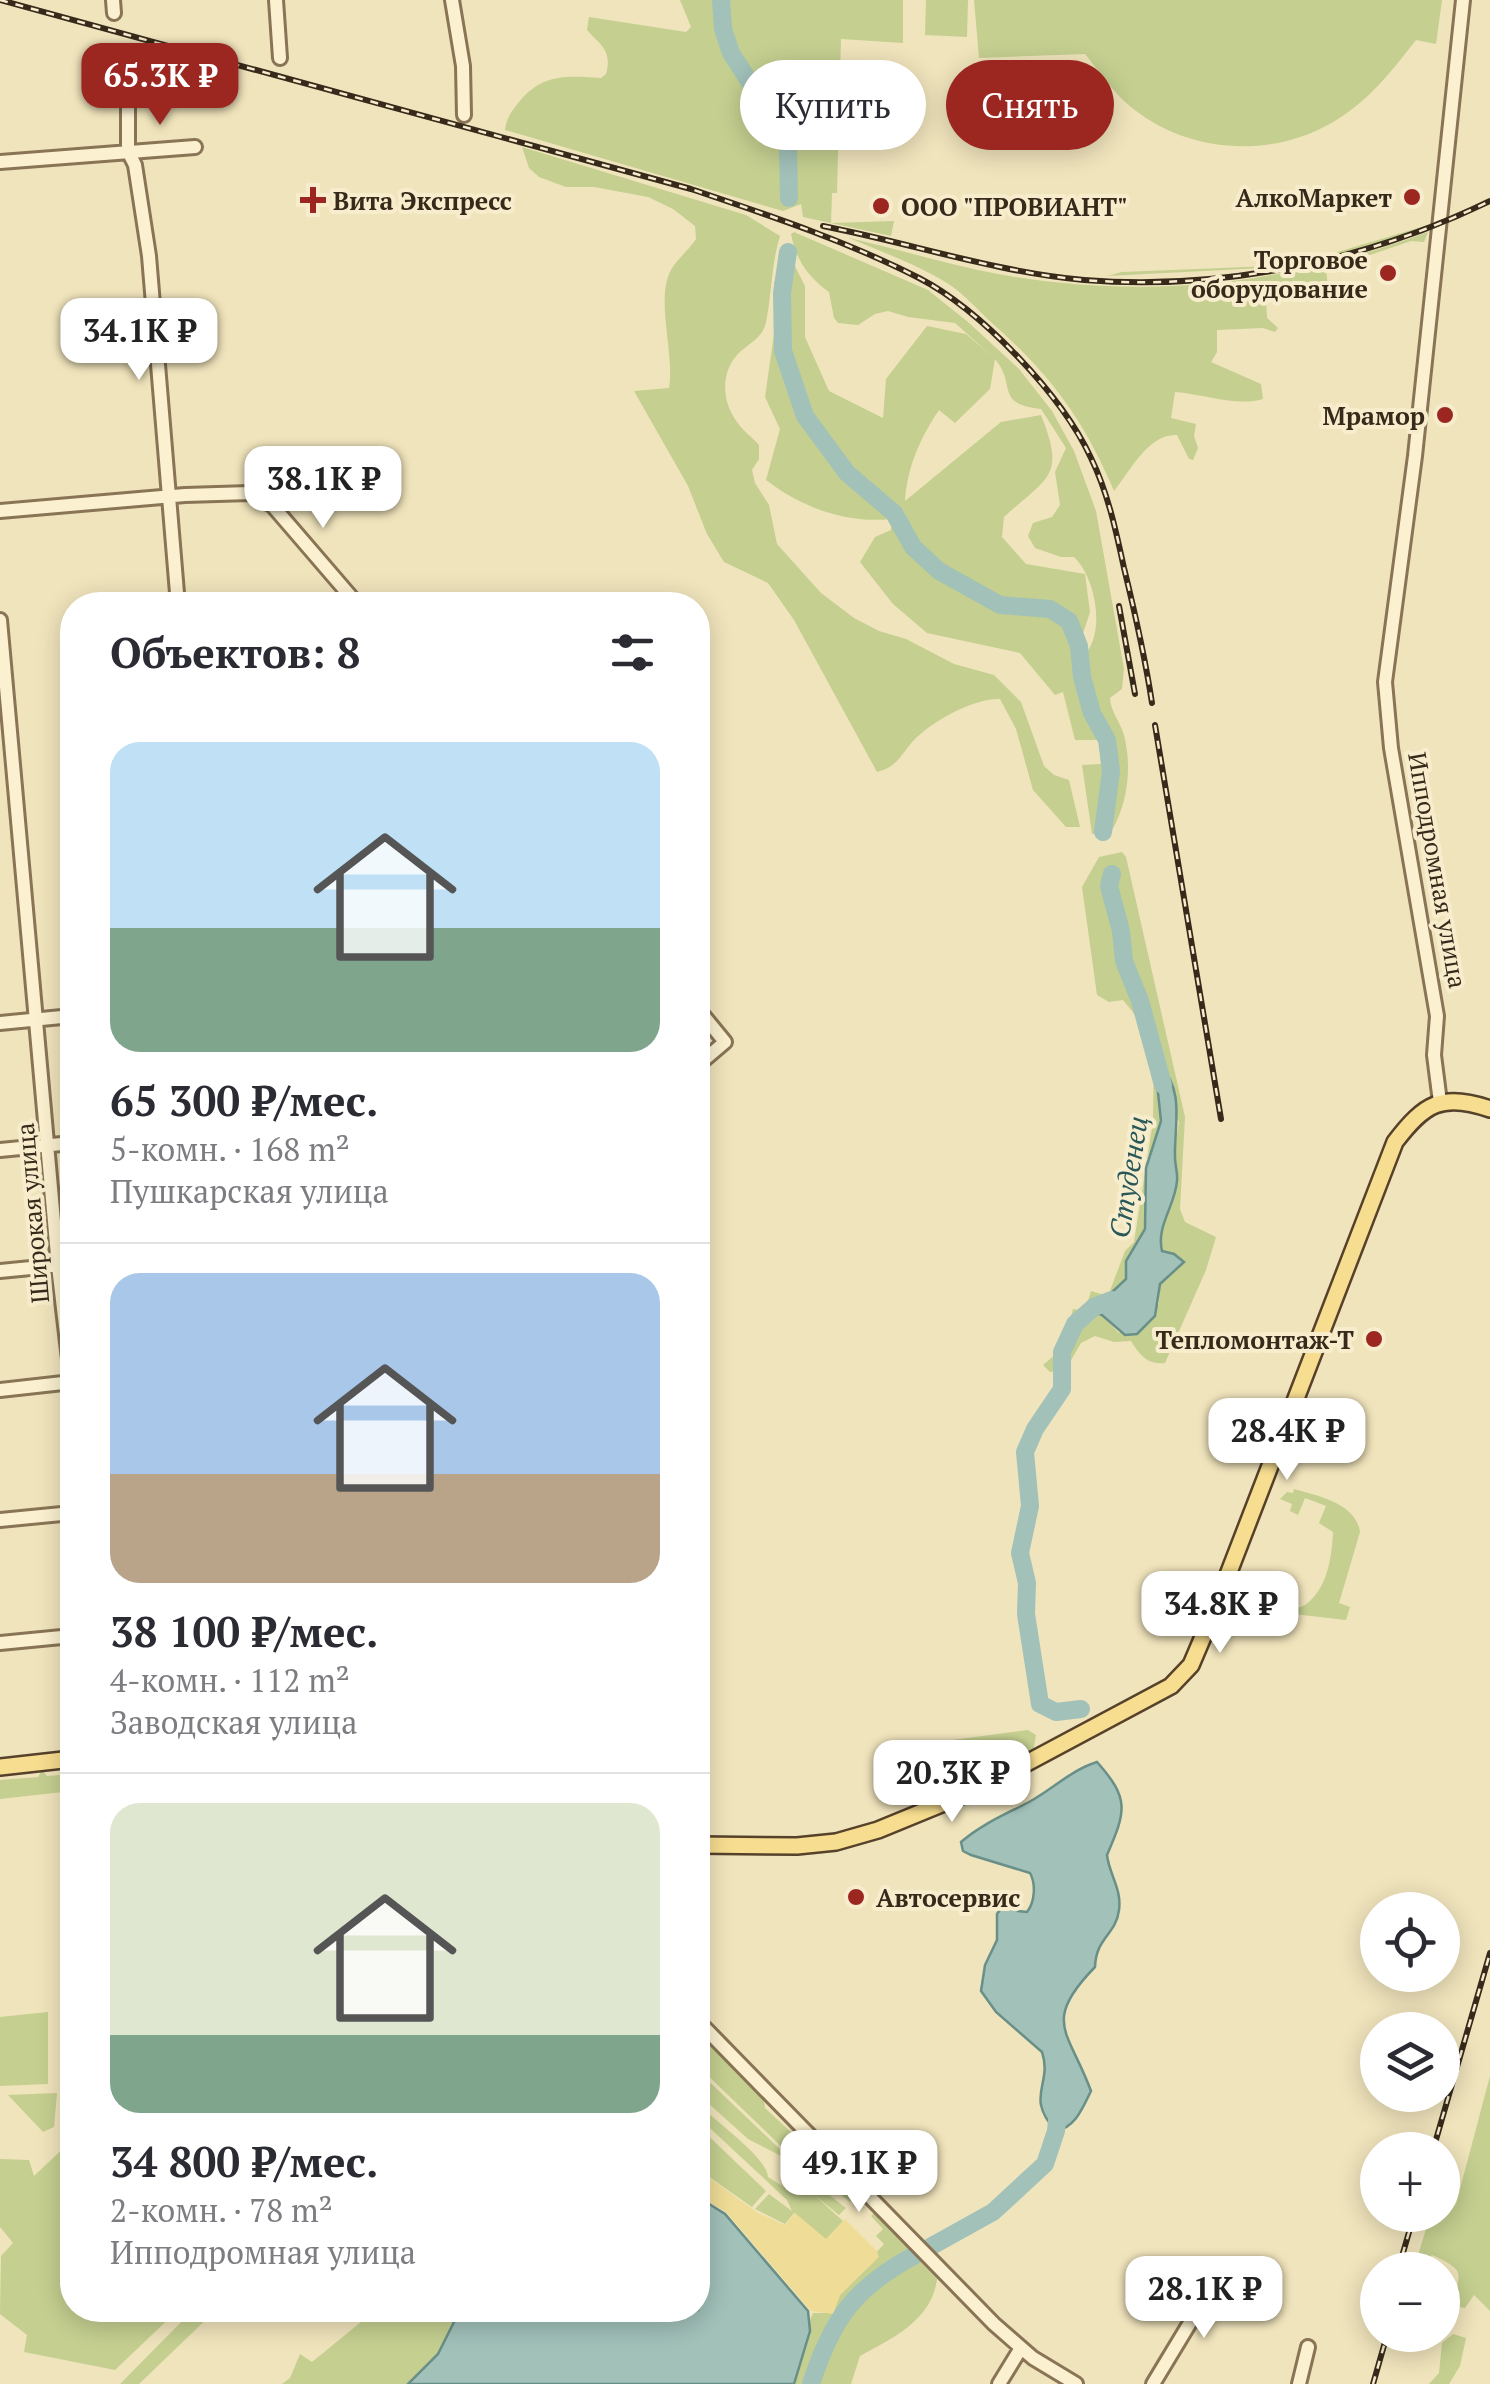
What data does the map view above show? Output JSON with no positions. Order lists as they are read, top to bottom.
{
  "streets": {
    "street": ["Ипподромная улица", "Широкая улица"]
  },
  "water": ["Студенец"],
  "places": {
    "other": [
      "АлкоМаркет",
      "ООО \"ПРОВИАНТ\"",
      "Торговое оборудование",
      "Мрамор",
      "Тепломонтаж-Т",
      "Автосервис"
    ],
    "health": ["Вита Экспресс"]
  },
  "page": {
    "price": [
      "65.3K ₽",
      "34.1K ₽",
      "38.1K ₽",
      "28.4K ₽",
      "34.8K ₽",
      "20.3K ₽",
      "49.1K ₽",
      "28.1K ₽"
    ],
    "chip": ["Купить", "Снять"],
    "heading": "Объектов: 8",
    "list": [
      {
        "name": "65 300 ₽/мес.",
        "note": "5-комн. · 168 m² · Пушкарская улица"
      },
      {
        "name": "38 100 ₽/мес.",
        "note": "4-комн. · 112 m² · Заводская улица"
      },
      {
        "name": "34 800 ₽/мес.",
        "note": "2-комн. · 78 m² · Ипподромная улица"
      }
    ],
    "map_buttons": ["+", "−"]
  }
}
